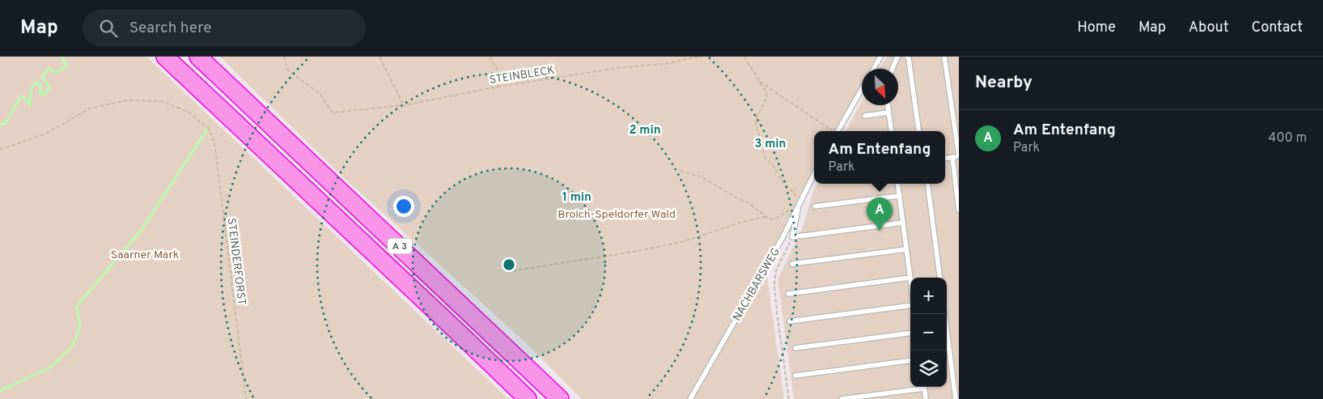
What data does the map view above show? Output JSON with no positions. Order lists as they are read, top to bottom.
{
  "streets": {
    "highway": ["A 3"],
    "lane": ["NACHBARSWEG"],
    "path": ["STEINBLECK", "STEINDERFORST"]
  },
  "parks": ["Broich-Speldorfer Wald", "Saarner Mark"],
  "north": "bottom right",
  "page": {
    "header": "Map",
    "search": "Search here",
    "nav": [
      "Home",
      "Map",
      "About",
      "Contact"
    ],
    "heading": "Nearby",
    "list": [
      {
        "mark": "A",
        "name": "Am Entenfang",
        "note": "Park",
        "value": "400 m"
      }
    ],
    "popup": ["Am Entenfang", "Park"],
    "pins": "A",
    "map_buttons": ["+", "−"]
  },
  "rings": ["2 min", "3 min", "1 min"]
}
